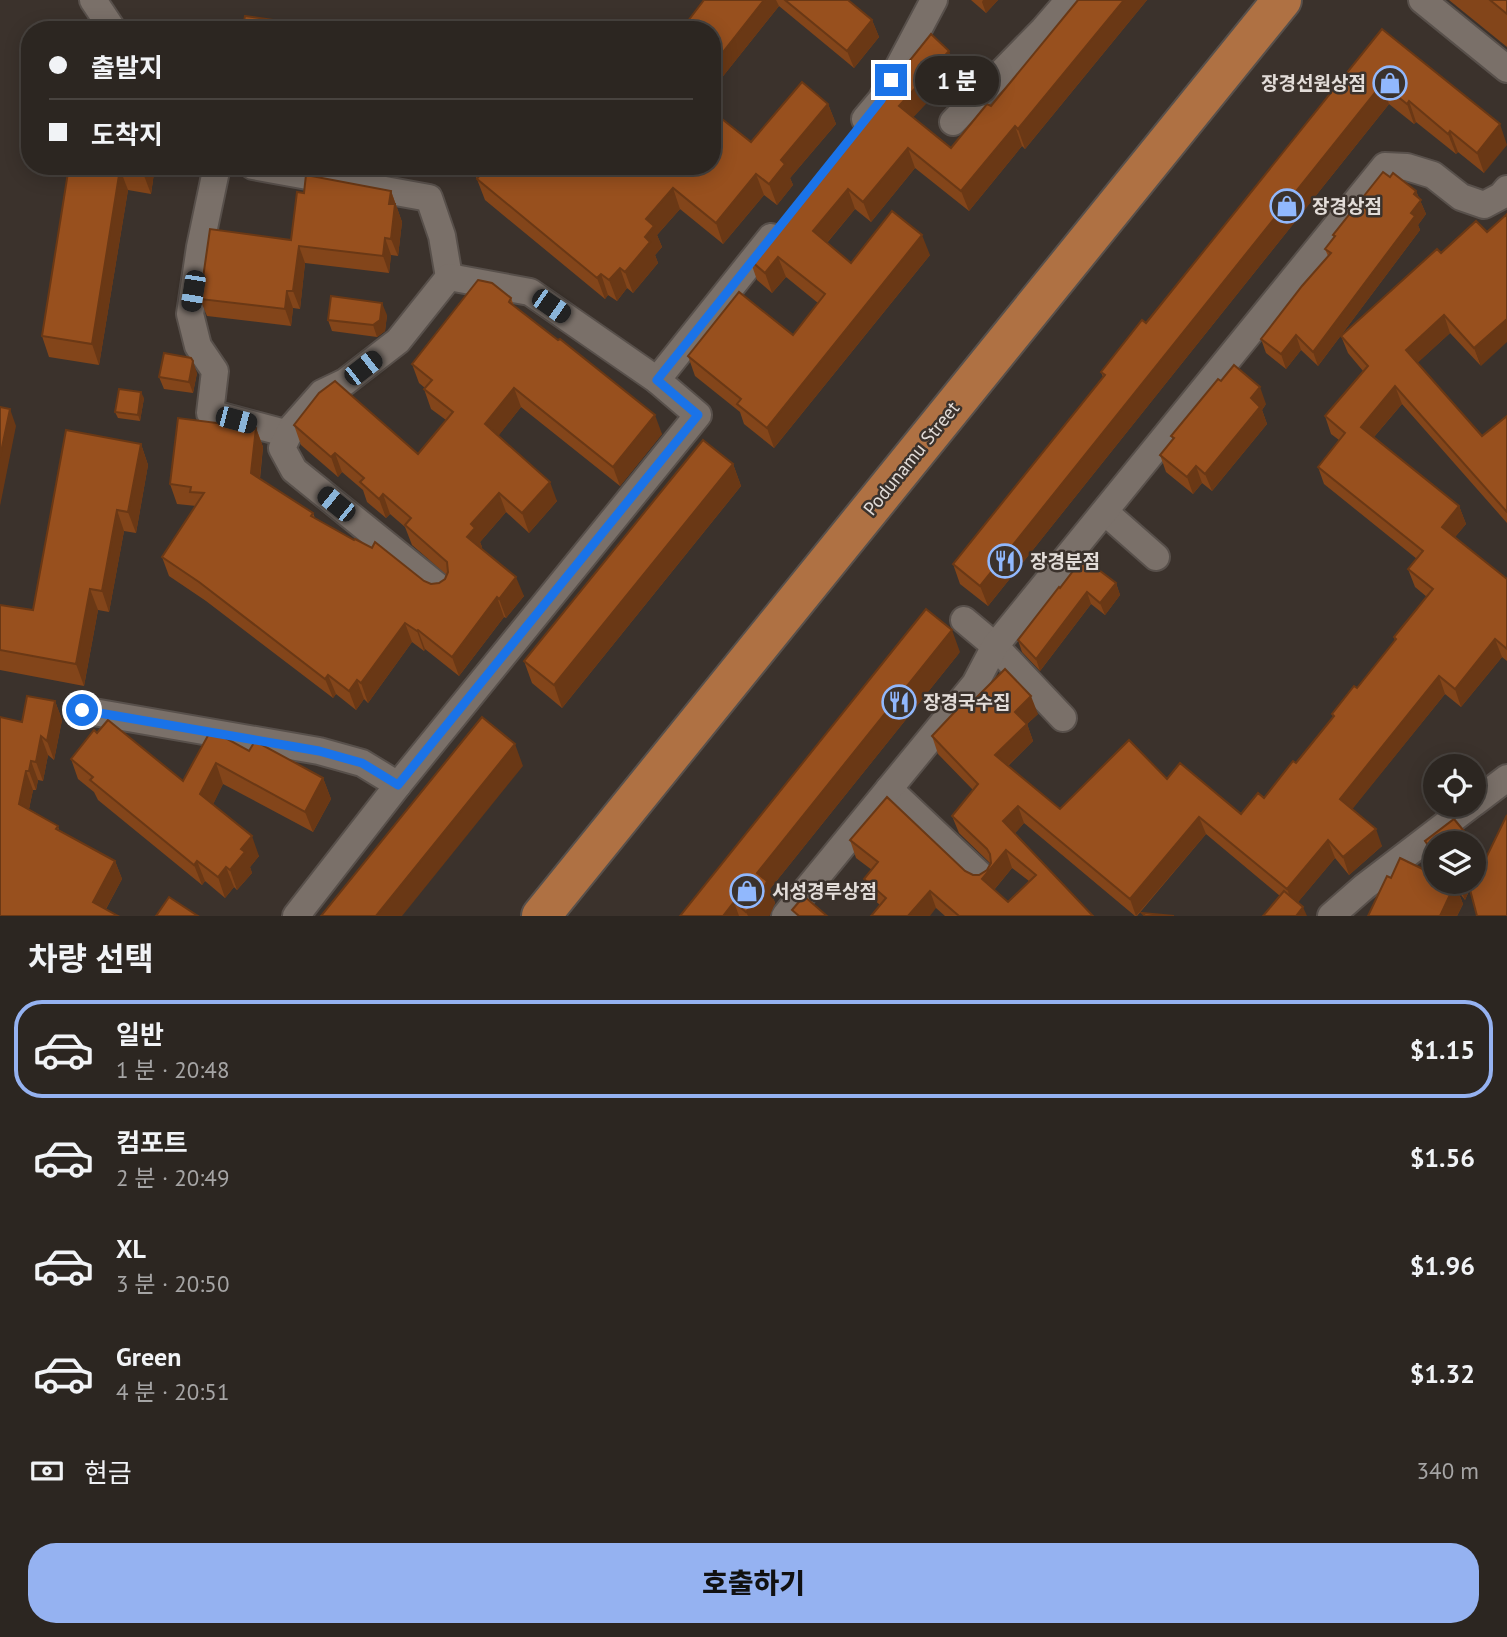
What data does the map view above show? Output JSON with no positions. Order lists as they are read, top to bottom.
{
  "streets": {
    "main road": ["Podunamu Street"]
  },
  "places": {
    "shop": ["장경선원상점", "장경상점", "서성경루상점"],
    "restaurant": ["장경분점", "장경국수집"]
  },
  "page": {
    "banner": ["출발지", "도착지"],
    "bubble": "1 분",
    "heading": "차량 선택",
    "list": [
      {
        "name": "일반",
        "note": "1 분 · 20:48",
        "value": "$1.15"
      },
      {
        "name": "컴포트",
        "note": "2 분 · 20:49",
        "value": "$1.56"
      },
      {
        "name": "XL",
        "note": "3 분 · 20:50",
        "value": "$1.96"
      },
      {
        "name": "Green",
        "note": "4 분 · 20:51",
        "value": "$1.32"
      }
    ],
    "pay": ["현금", "340 m"],
    "buttons": "호출하기"
  }
}
